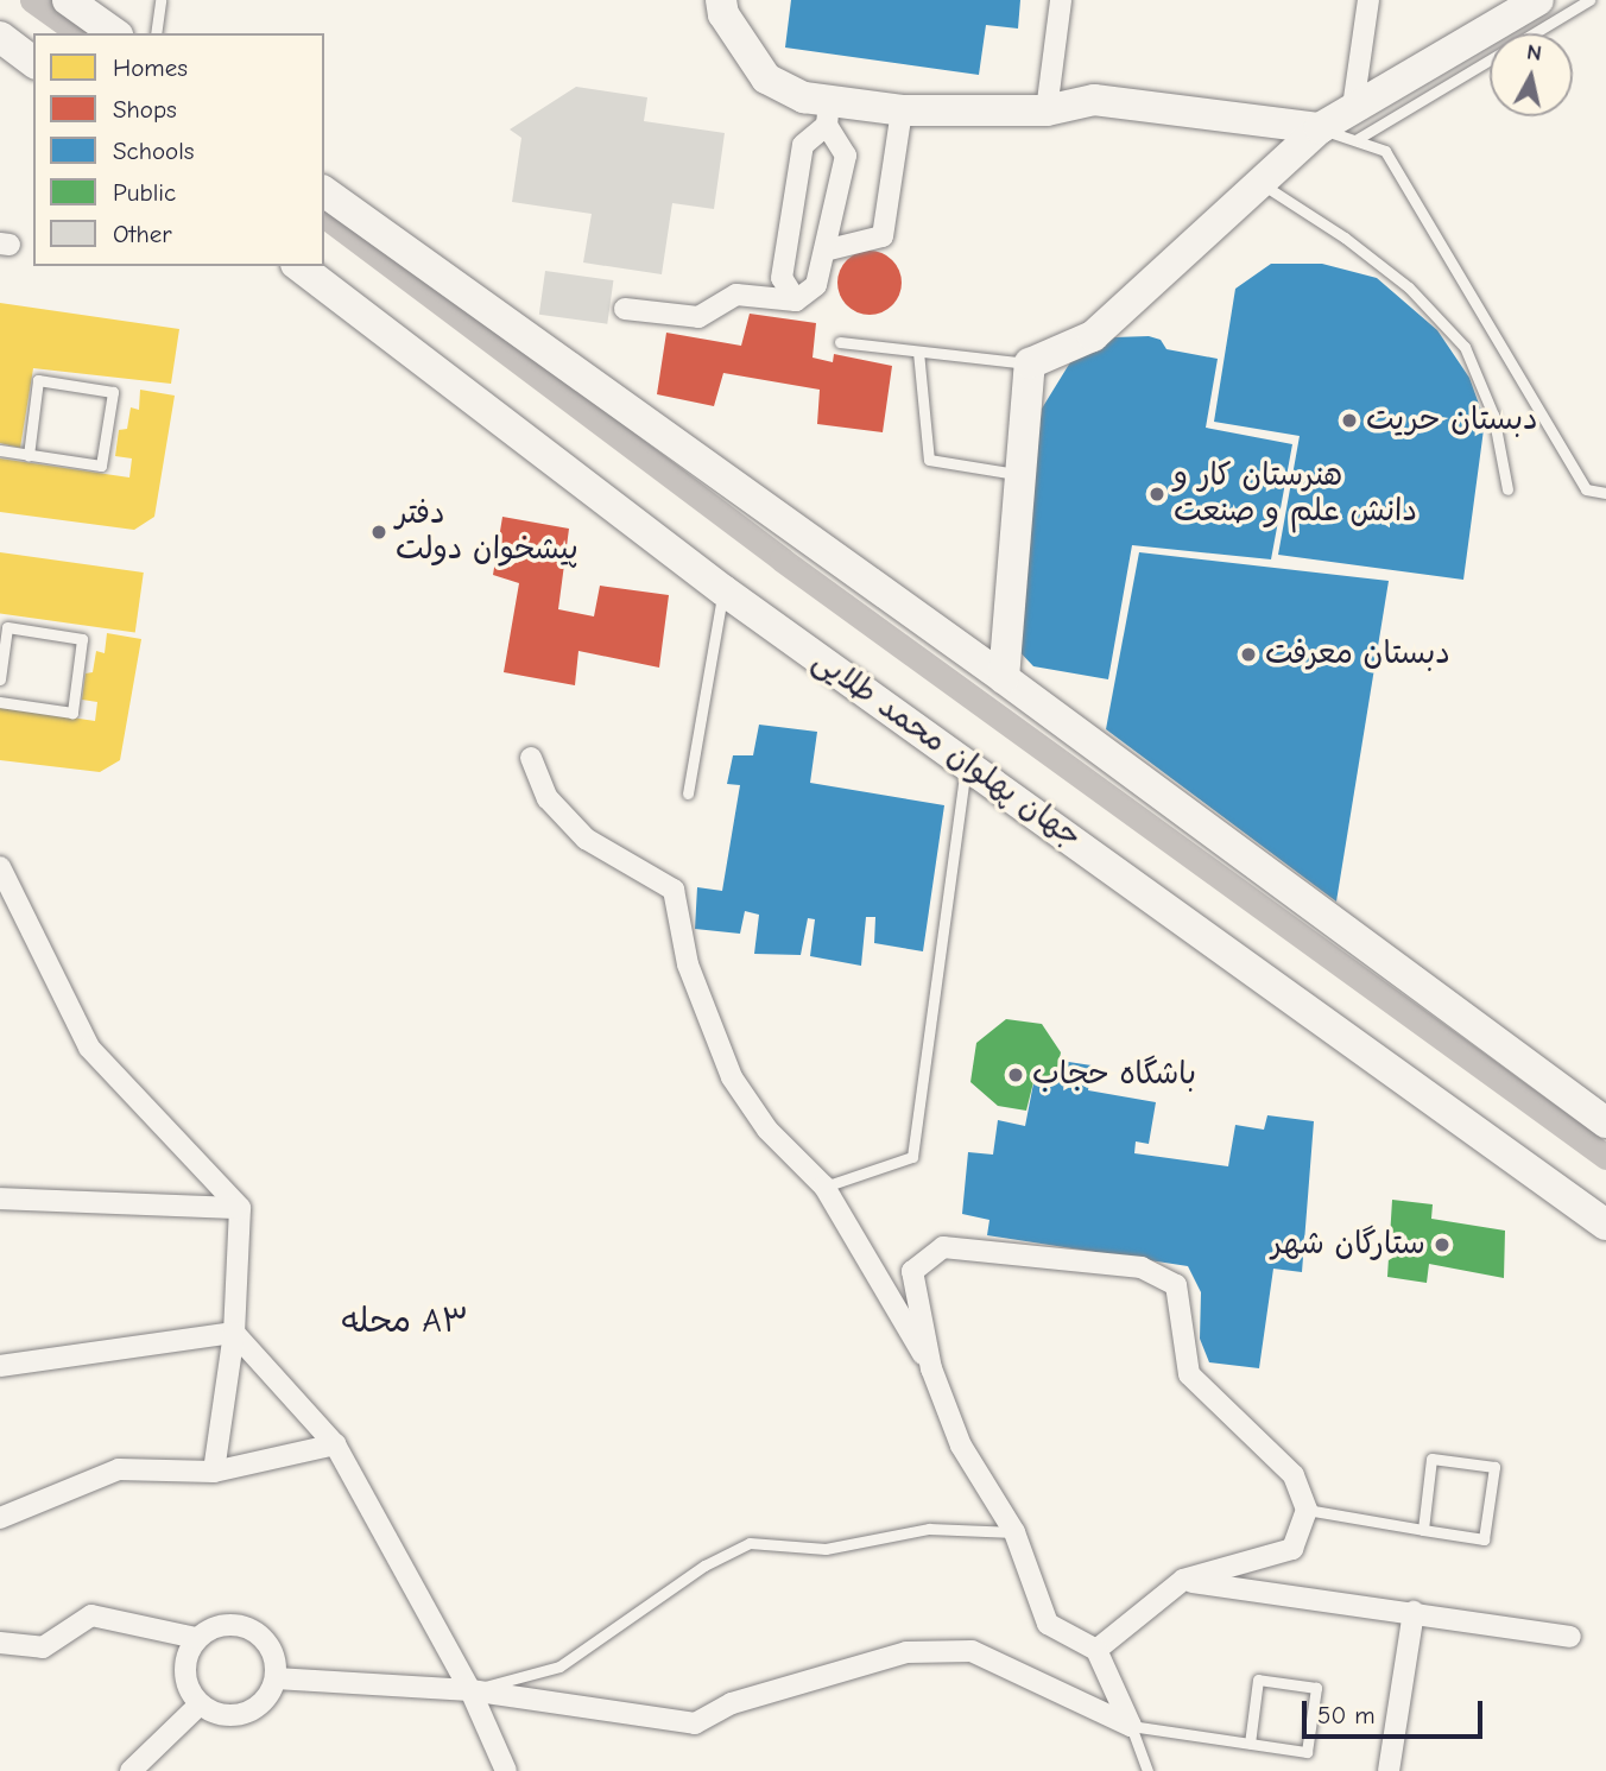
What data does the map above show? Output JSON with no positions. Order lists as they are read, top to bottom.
{
  "streets": {
    "street": ["جهان پهلوان محمد طلایی"]
  },
  "districts": ["محله A۳"],
  "places": [
    "دبستان حریت",
    "هنرستان کار و دانش علم و صنعت",
    "دفتر پیشخوان دولت",
    "دبستان معرفت",
    "باشگاه حجاب",
    "ستارگان شهر"
  ],
  "legend": [
    "Homes",
    "Shops",
    "Schools",
    "Public",
    "Other"
  ],
  "scale_bar": "50 m",
  "north": "top"
}
